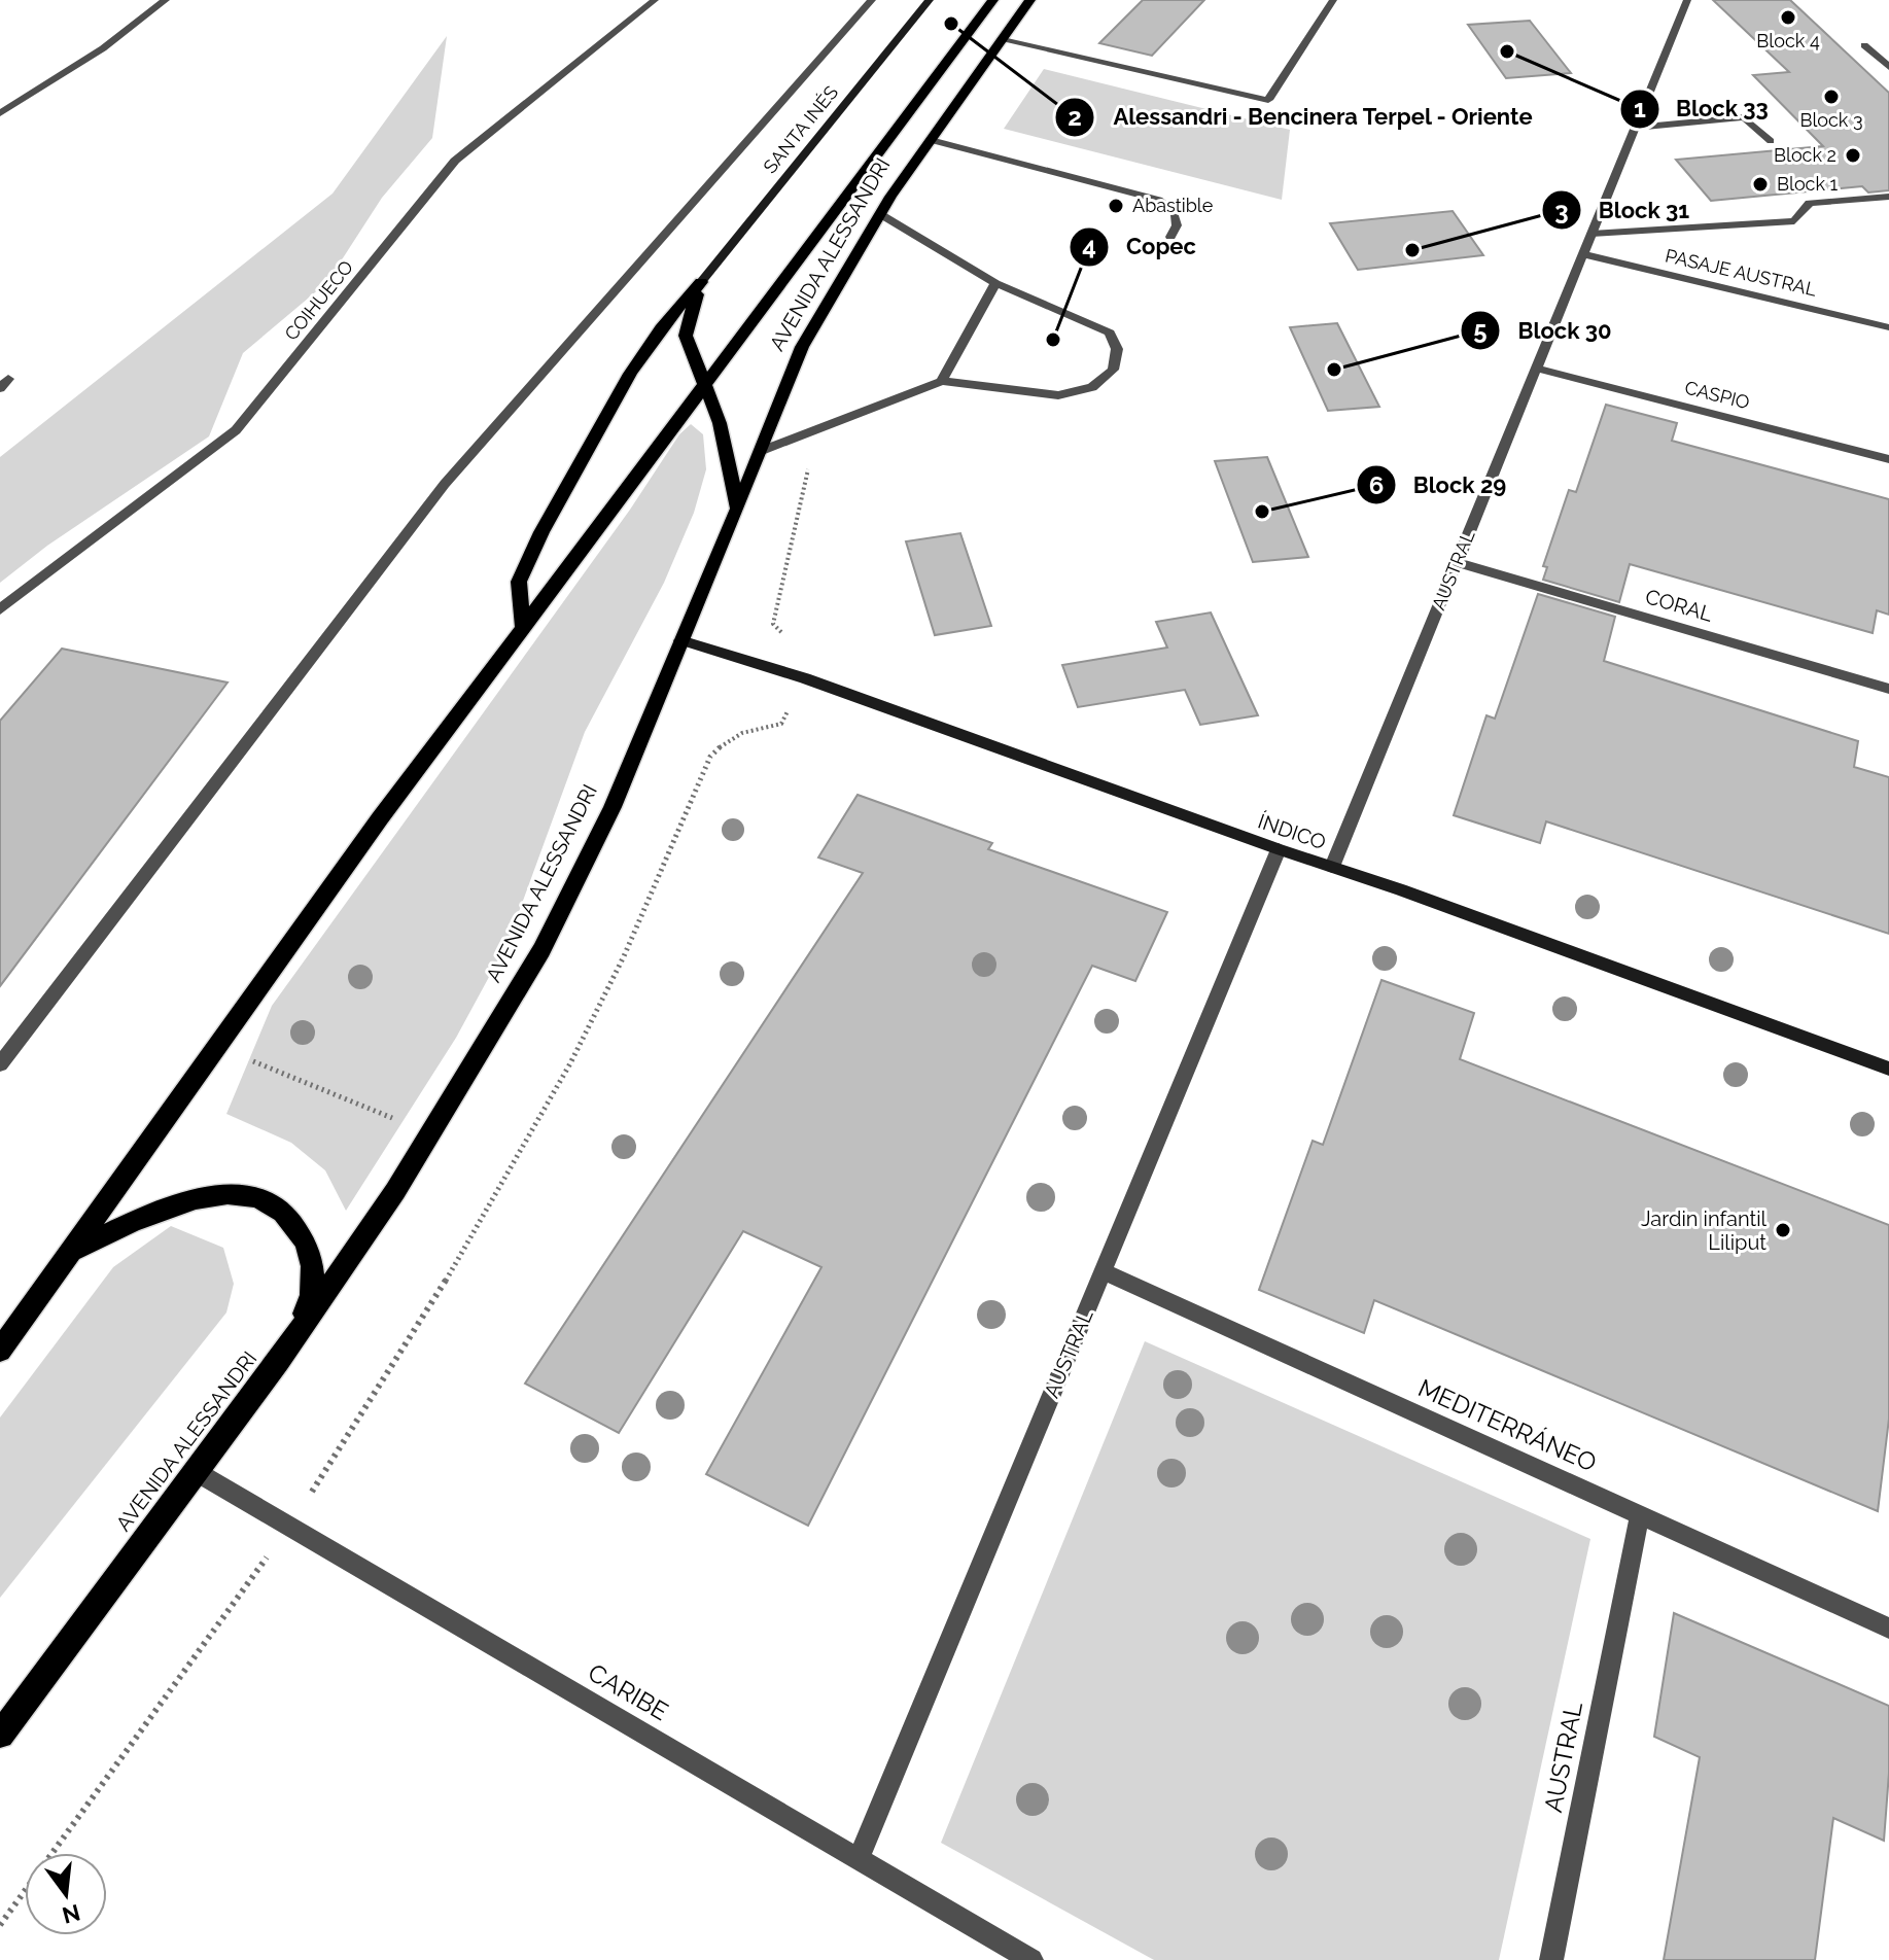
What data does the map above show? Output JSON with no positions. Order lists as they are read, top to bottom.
{
  "streets": {
    "main road": ["AVENIDA ALESSANDRI"],
    "street": [
      "SANTA INÉS",
      "PASAJE AUSTRAL",
      "COIHUECO",
      "CASPIO",
      "AUSTRAL",
      "CORAL",
      "ÍNDICO",
      "MEDITERRÁNEO",
      "CARIBE"
    ]
  },
  "crossings": [
    ["AVENIDA ALESSANDRI", "ÍNDICO"],
    ["AVENIDA ALESSANDRI", "CARIBE"],
    ["PASAJE AUSTRAL", "AUSTRAL"],
    ["CASPIO", "AUSTRAL"],
    ["AUSTRAL", "CORAL"],
    ["AUSTRAL", "ÍNDICO"],
    ["AUSTRAL", "MEDITERRÁNEO"],
    ["AUSTRAL", "CARIBE"]
  ],
  "places": [
    "Block 4",
    "Alessandri - Bencinera Terpel - Oriente",
    "Block 33",
    "Block 3",
    "Block 2",
    "Block 1",
    "Abastible",
    "Block 31",
    "Copec",
    "Block 30",
    "Block 29",
    "Jardin infantil Liliput"
  ],
  "north": "bottom"
}
